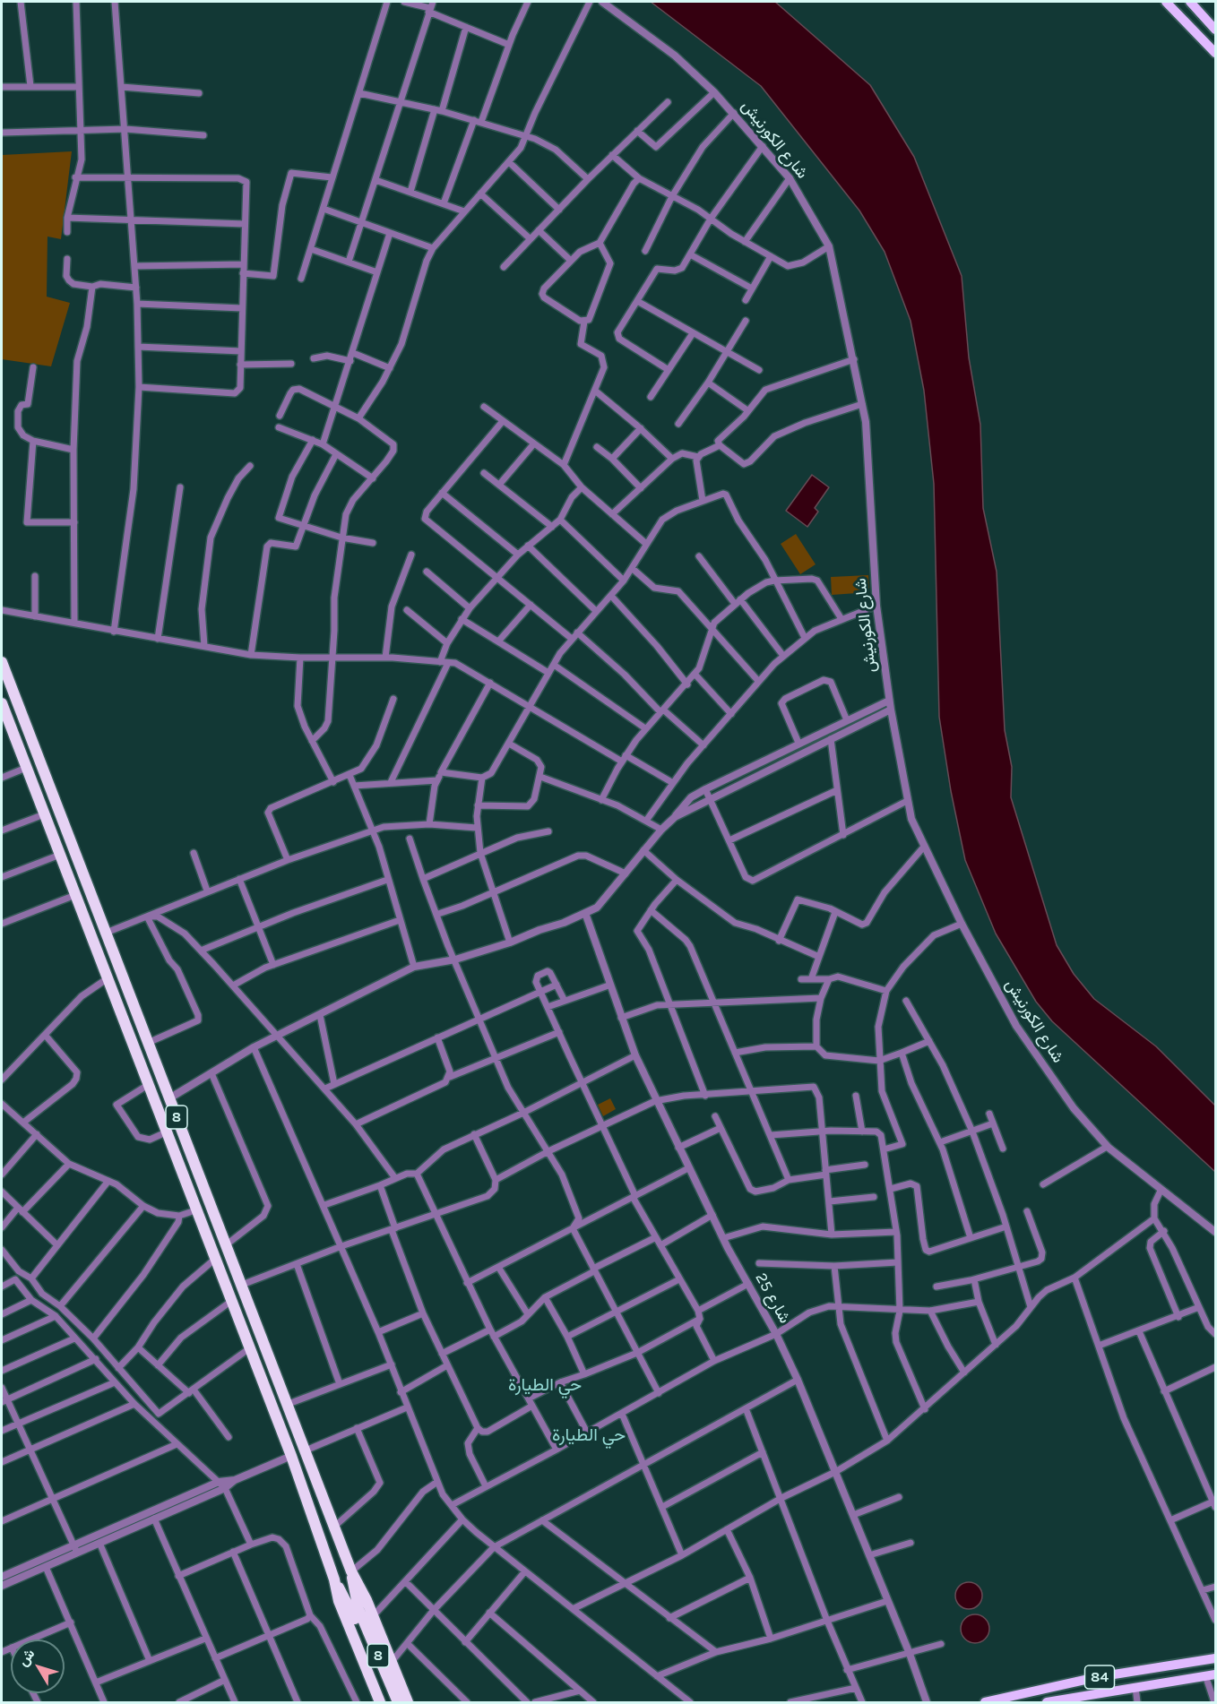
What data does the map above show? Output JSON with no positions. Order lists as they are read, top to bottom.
{
  "streets": {
    "highway": ["8"],
    "main road": ["84"],
    "street": ["شارع الكورنيش", "شارع 25"]
  },
  "districts": ["حي الطيارة", "حي الطيارة"],
  "north": "top left"
}
